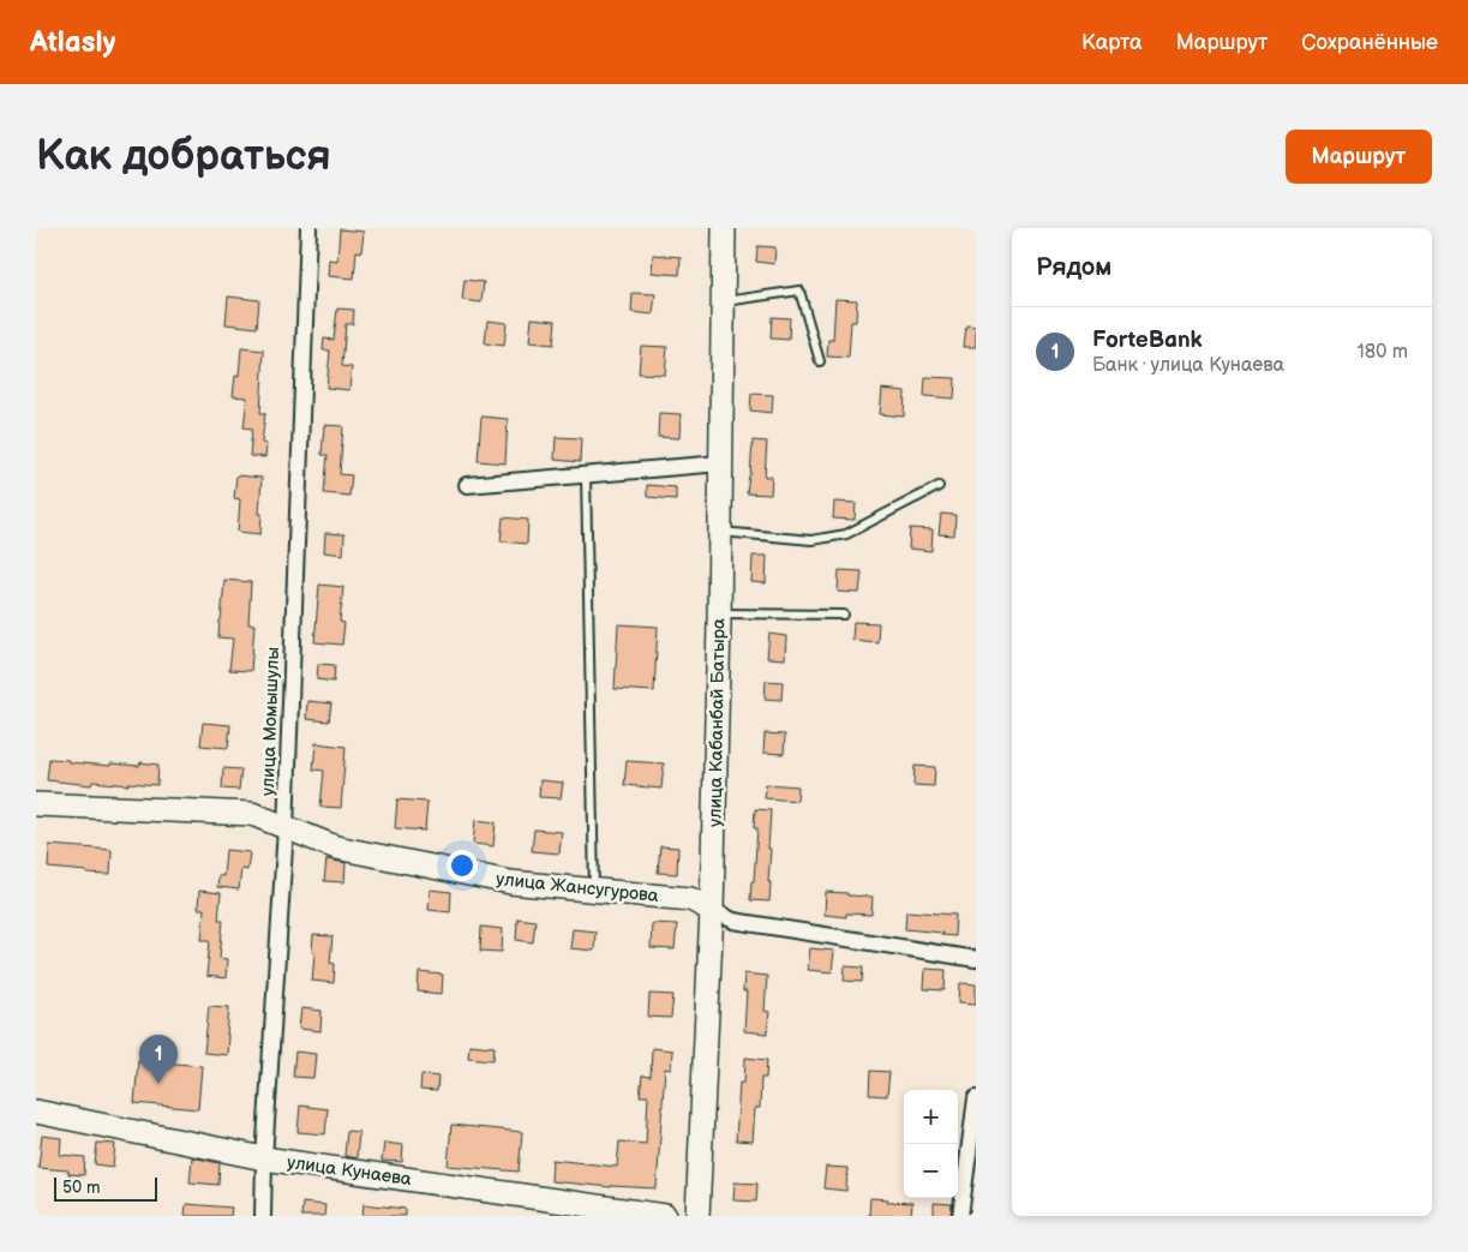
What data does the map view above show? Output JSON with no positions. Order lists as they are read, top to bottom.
{
  "streets": {
    "street": [
      "улица Момышулы",
      "улица Кабанбай Батыра",
      "улица Жансугурова",
      "улица Кунаева"
    ]
  },
  "crossings": [
    ["улица Момышулы", "улица Жансугурова"],
    ["улица Момышулы", "улица Кунаева"],
    ["улица Кабанбай Батыра", "улица Жансугурова"]
  ],
  "scale_bar": "50 m",
  "page": {
    "header": "Atlasly",
    "nav": ["Карта", "Маршрут", "Сохранённые"],
    "buttons": "Маршрут",
    "title": "Как добраться",
    "heading": "Рядом",
    "list": [
      {
        "mark": "1",
        "name": "ForteBank",
        "note": "Банк · улица Кунаева",
        "value": "180 m"
      }
    ],
    "pins": "1",
    "map_buttons": ["+", "−"],
    "scale": "50 m"
  }
}
